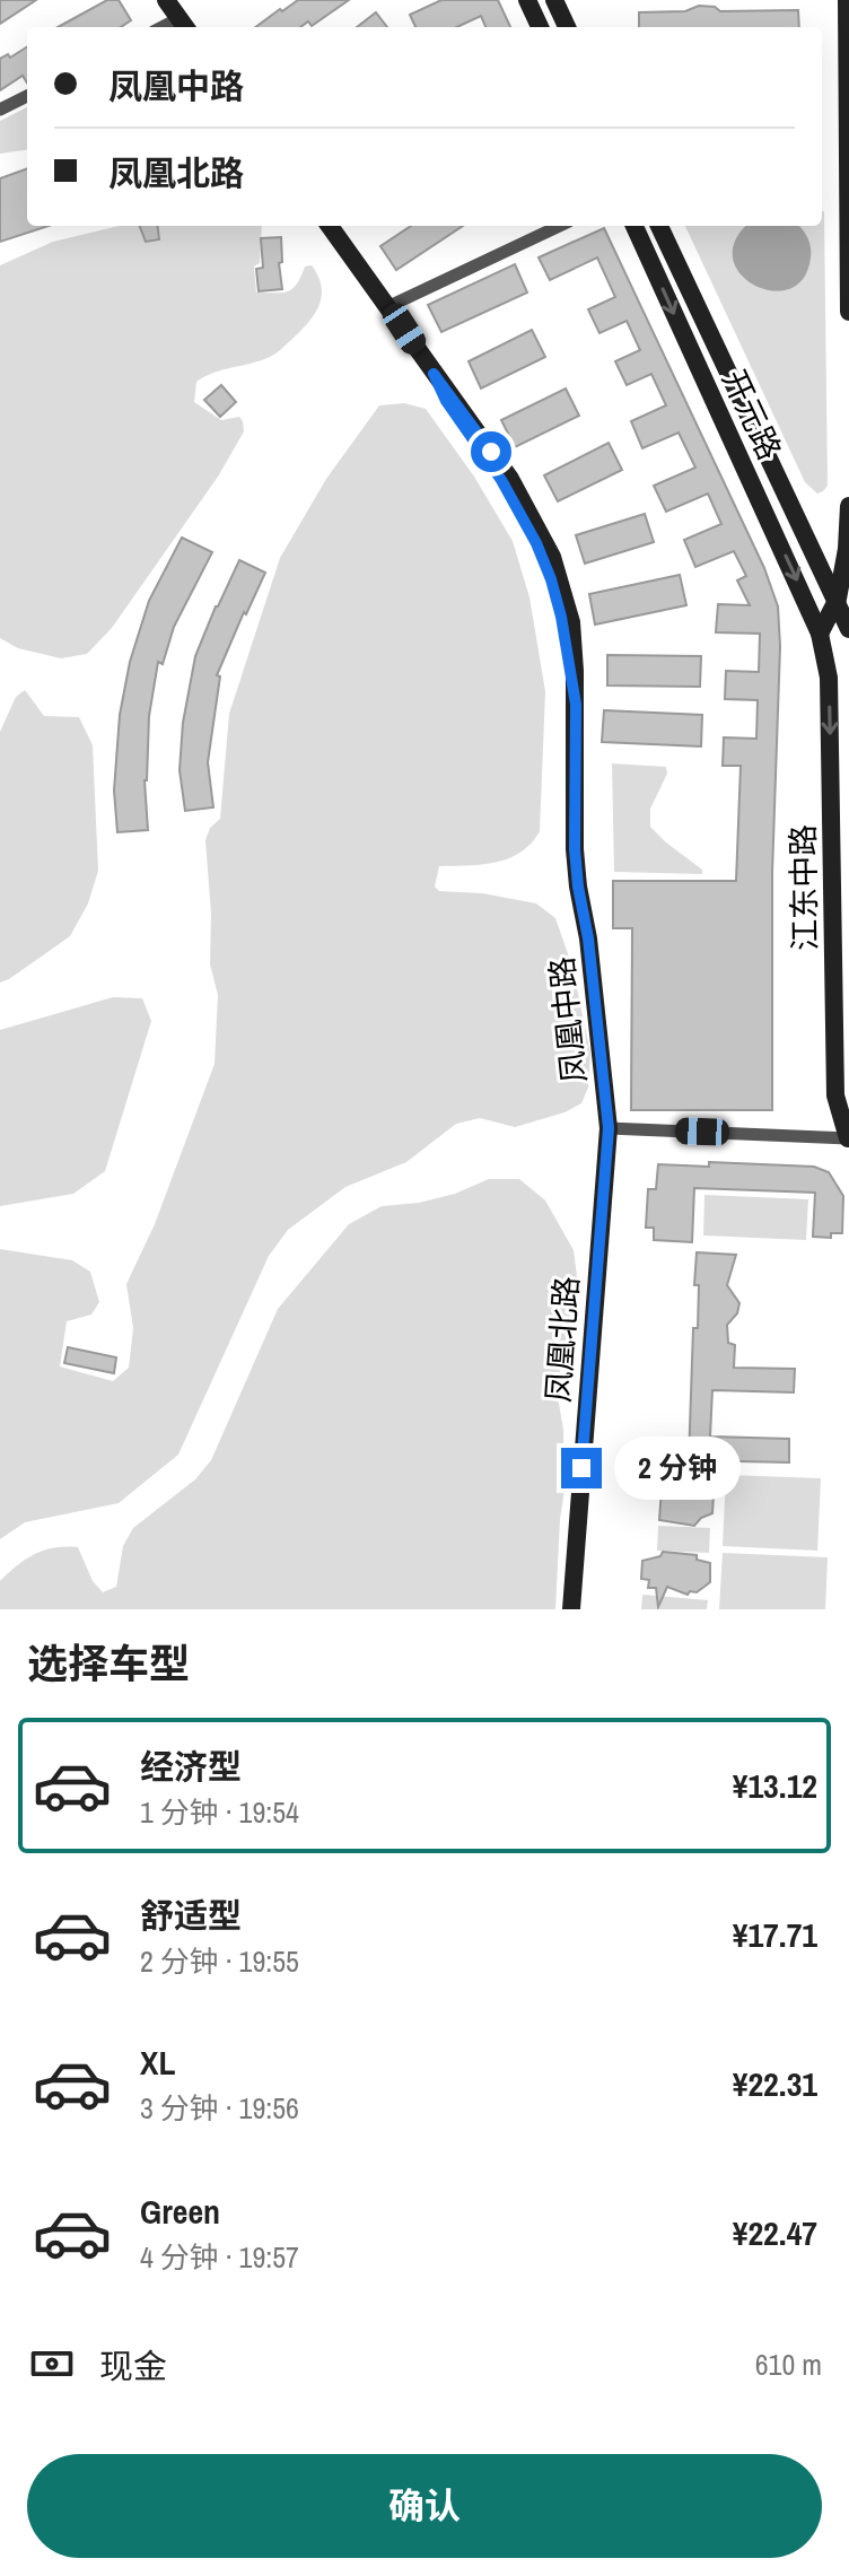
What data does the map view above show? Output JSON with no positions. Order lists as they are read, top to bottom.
{
  "streets": {
    "street": [
      "开元路",
      "江东中路",
      "凤凰中路",
      "凤凰北路"
    ]
  },
  "crossings": [
    ["开元路", "江东中路"],
    ["凤凰中路", "凤凰北路"]
  ],
  "one_way": ["江东中路"],
  "page": {
    "banner": ["凤凰中路", "凤凰北路"],
    "bubble": "2 分钟",
    "heading": "选择车型",
    "list": [
      {
        "name": "经济型",
        "note": "1 分钟 · 19:54",
        "value": "¥13.12"
      },
      {
        "name": "舒适型",
        "note": "2 分钟 · 19:55",
        "value": "¥17.71"
      },
      {
        "name": "XL",
        "note": "3 分钟 · 19:56",
        "value": "¥22.31"
      },
      {
        "name": "Green",
        "note": "4 分钟 · 19:57",
        "value": "¥22.47"
      }
    ],
    "pay": ["现金", "610 m"],
    "buttons": "确认"
  }
}
